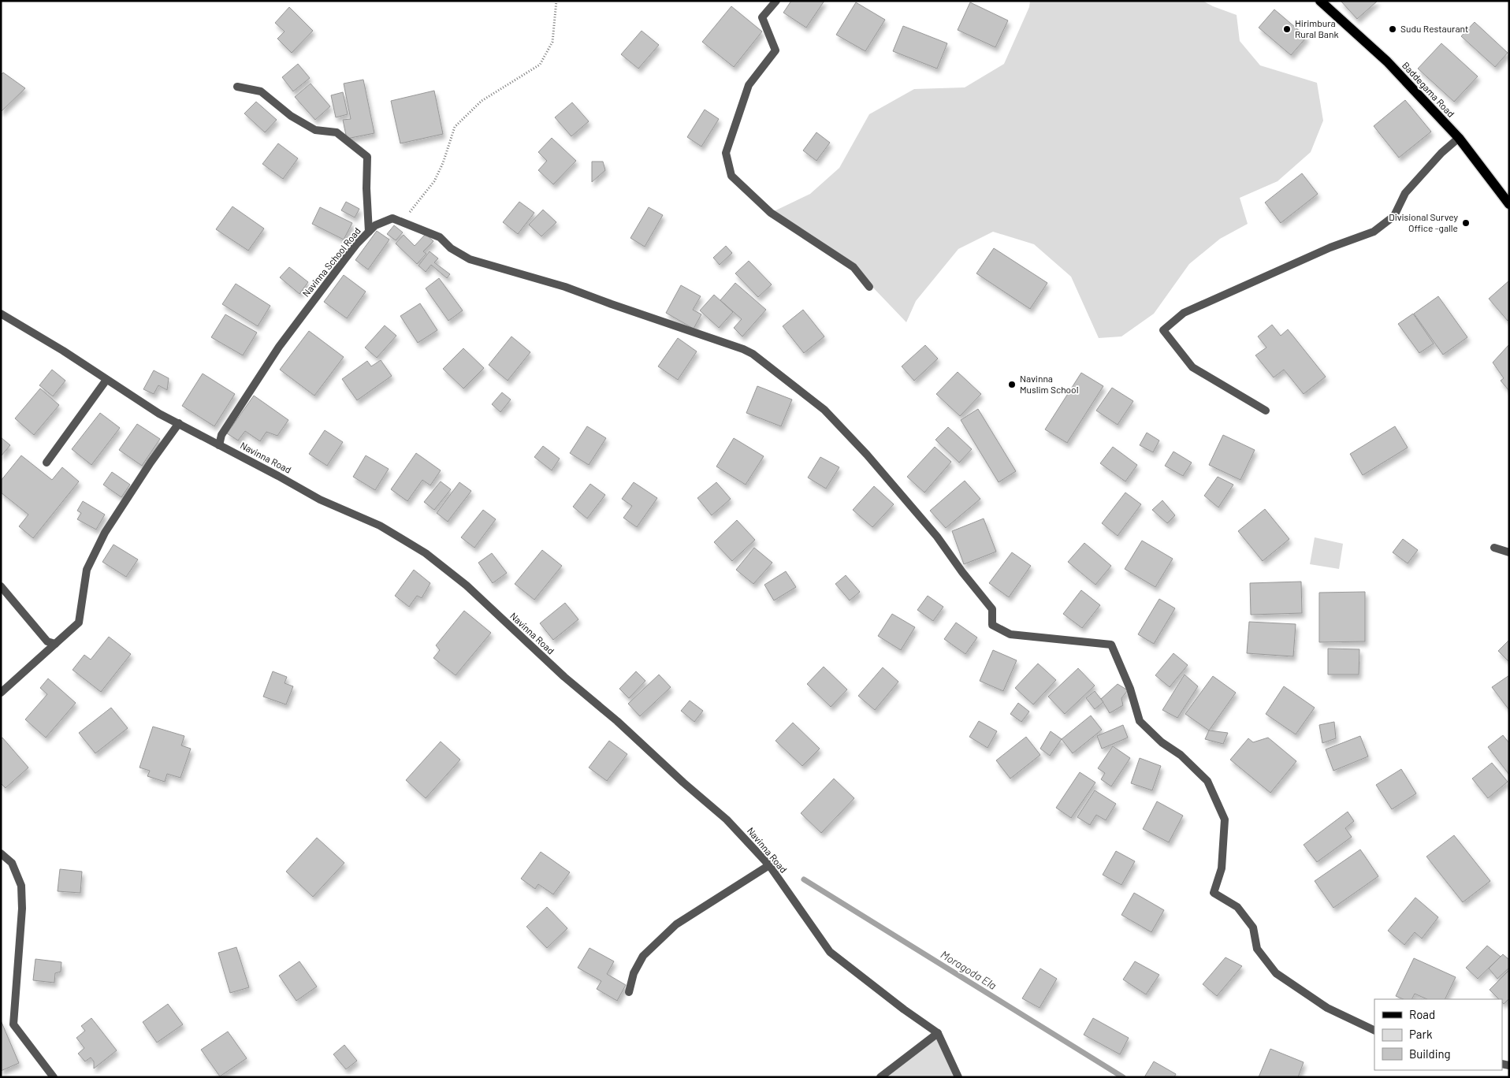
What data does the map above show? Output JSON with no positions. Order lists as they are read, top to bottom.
{
  "streets": {
    "main road": ["Baddegama Road"],
    "street": ["Navinna School Road", "Navinna Road"]
  },
  "crossings": [
    ["Navinna School Road", "Navinna Road"]
  ],
  "water": ["Moragoda Ela"],
  "places": [
    "Hirimbura Rural Bank",
    "Sudu Restaurant",
    "Divisional Survey Office -galle",
    "Navinna Muslim School"
  ],
  "legend": ["Road", "Park", "Building"]
}
